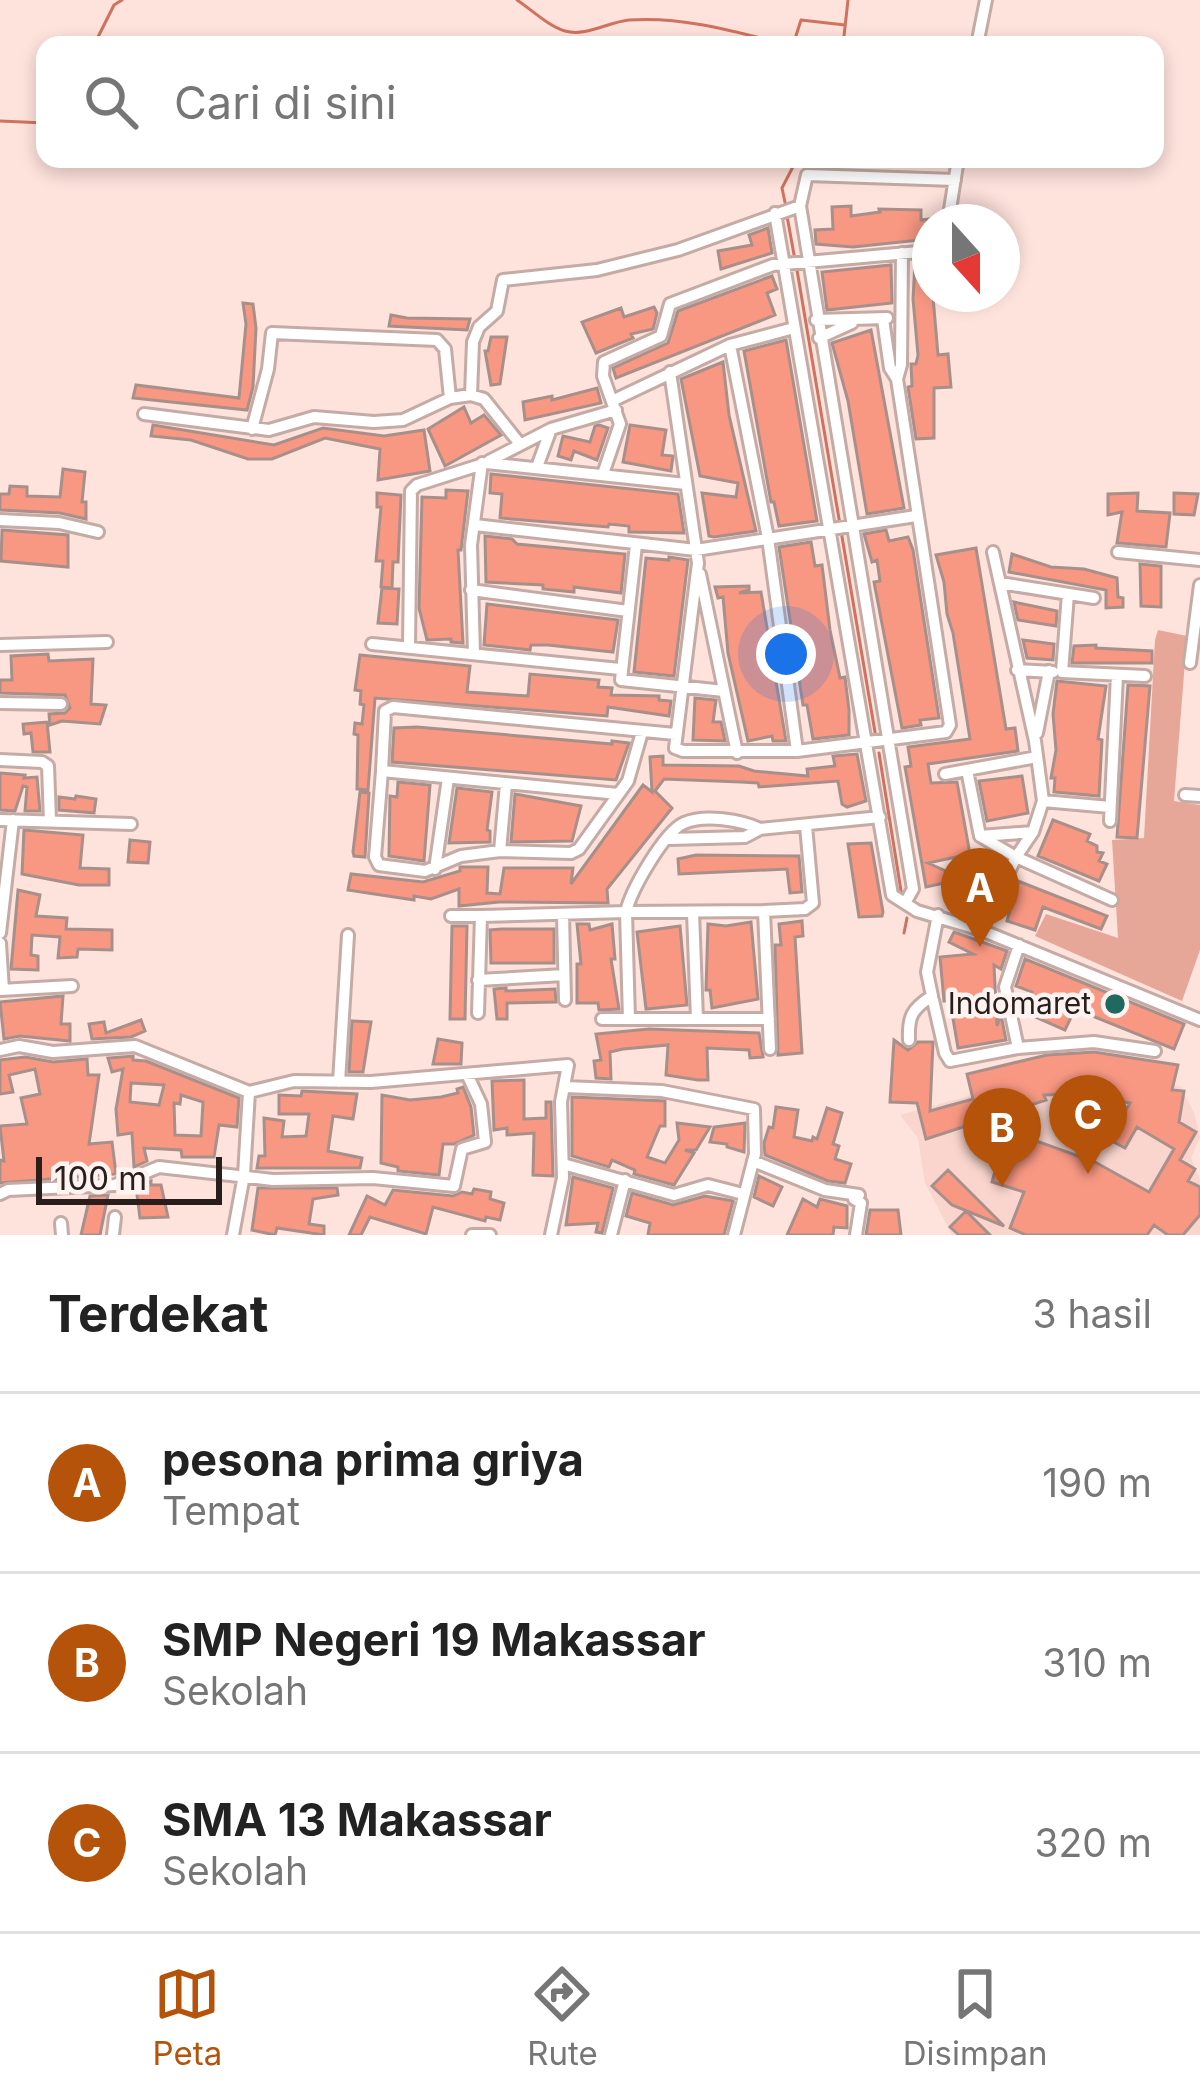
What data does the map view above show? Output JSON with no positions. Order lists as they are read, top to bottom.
{
  "places": ["Indomaret"],
  "scale_bar": "100 m",
  "north": "bottom",
  "page": {
    "search": "Cari di sini",
    "pins": ["A", "C", "B"],
    "scale": "100 m",
    "heading": ["Terdekat", "3 hasil"],
    "list": [
      {
        "mark": "A",
        "name": "pesona prima griya",
        "note": "Tempat",
        "value": "190 m"
      },
      {
        "mark": "B",
        "name": "SMP Negeri 19 Makassar",
        "note": "Sekolah",
        "value": "310 m"
      },
      {
        "mark": "C",
        "name": "SMA 13 Makassar",
        "note": "Sekolah",
        "value": "320 m"
      }
    ],
    "nav": ["Peta", "Rute", "Disimpan"]
  }
}
